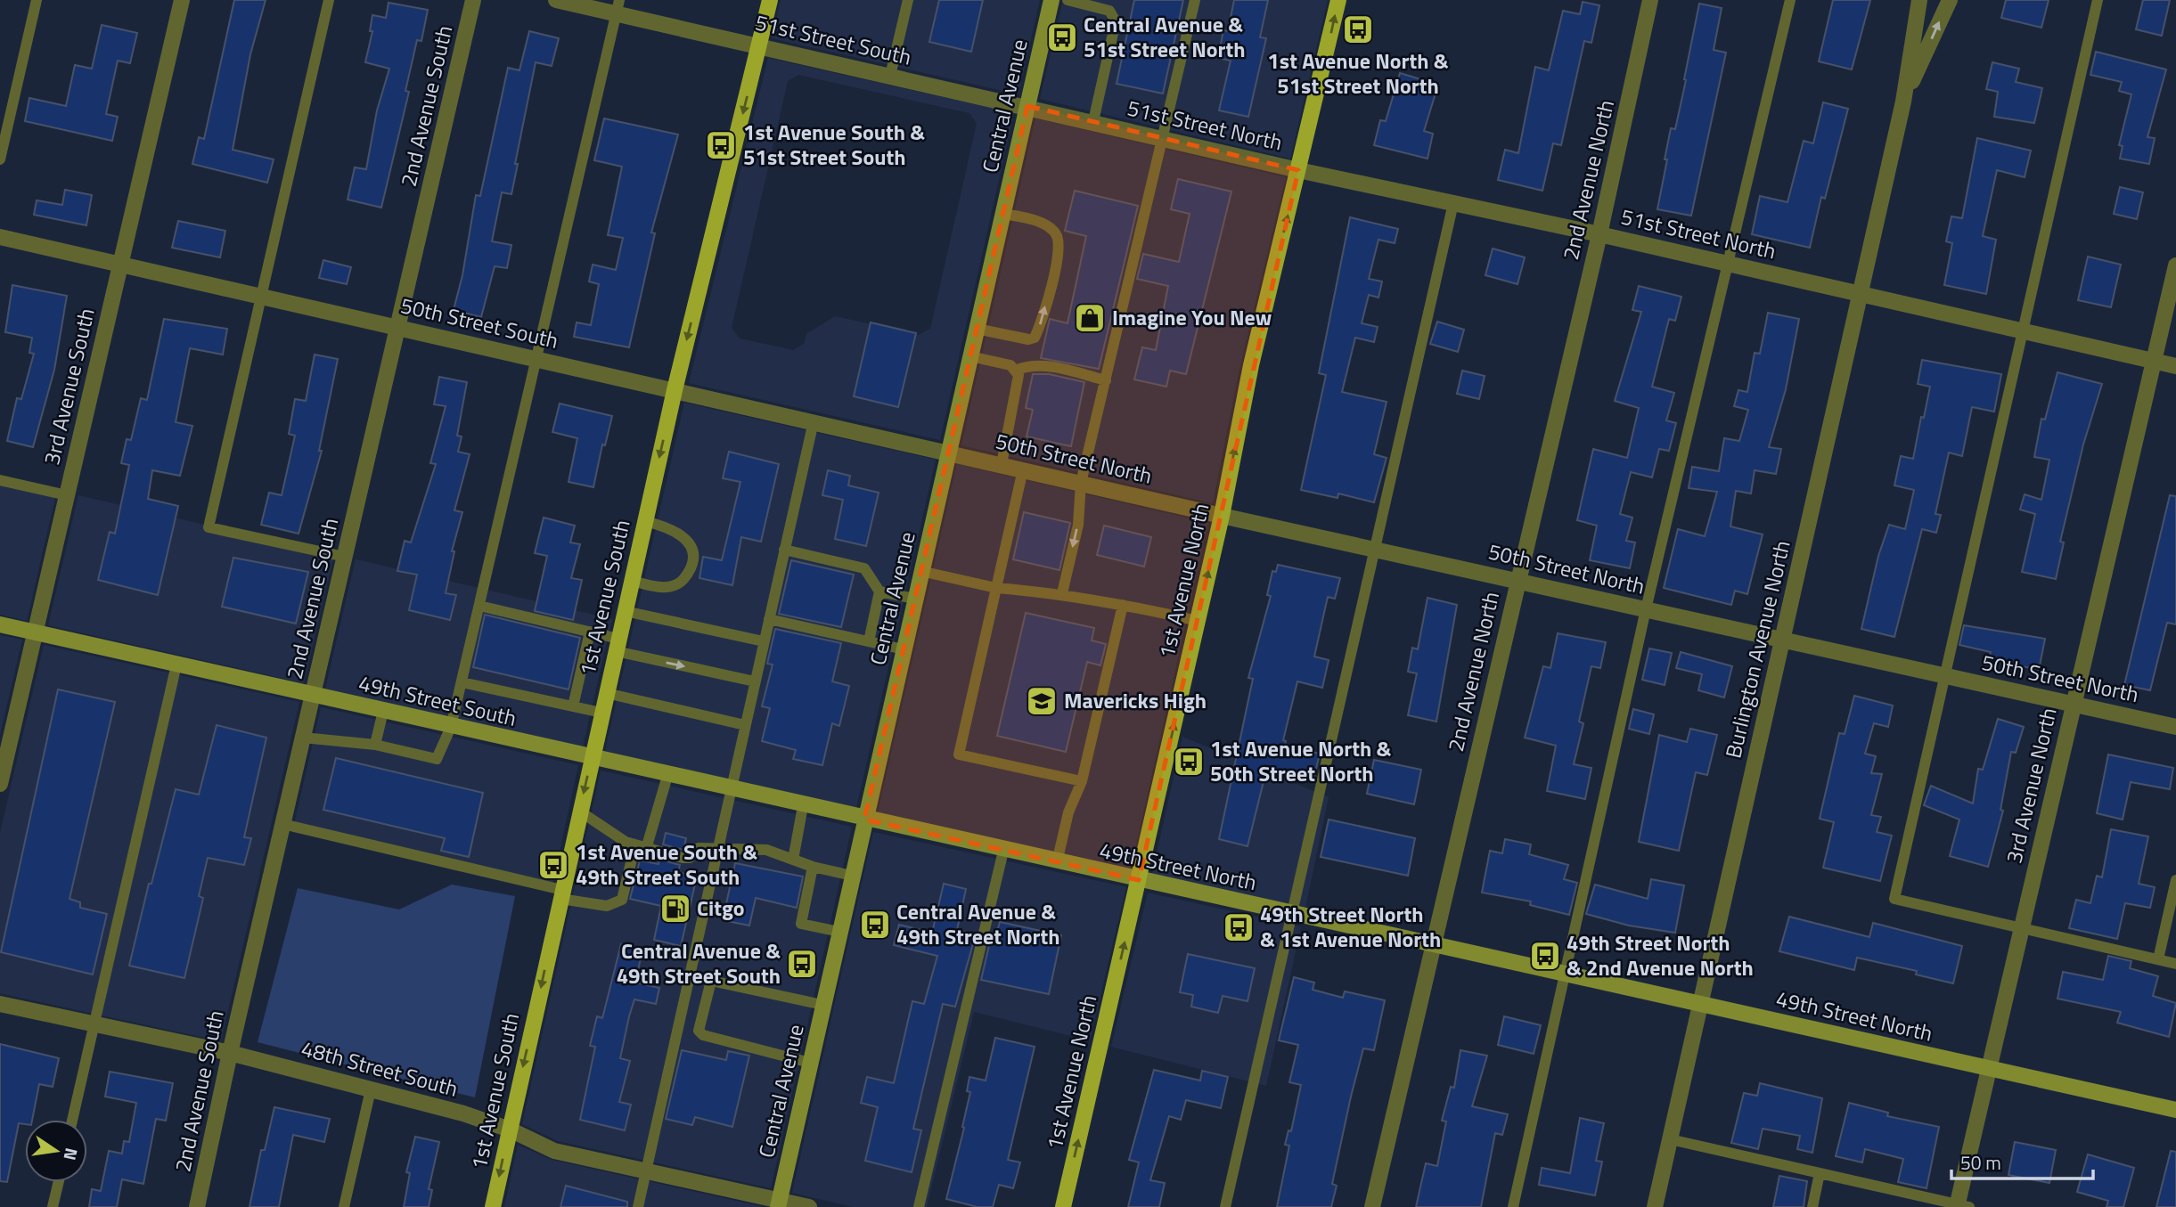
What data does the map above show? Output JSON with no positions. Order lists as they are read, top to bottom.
{
  "streets": {
    "main road": [
      "Central Avenue",
      "1st Avenue North",
      "1st Avenue South",
      "49th Street South",
      "49th Street North"
    ],
    "street": [
      "51st Street South",
      "2nd Avenue South",
      "51st Street North",
      "2nd Avenue North",
      "50th Street South",
      "3rd Avenue South",
      "50th Street North",
      "Burlington Avenue North",
      "3rd Avenue North",
      "48th Street South"
    ]
  },
  "crossings": [
    ["51st Street South", "Central Avenue"],
    ["51st Street South", "51st Street North"],
    ["51st Street South", "1st Avenue South"],
    ["2nd Avenue South", "50th Street South"],
    ["2nd Avenue South", "49th Street South"],
    ["2nd Avenue South", "48th Street South"],
    ["Central Avenue", "51st Street North"],
    ["Central Avenue", "50th Street South"],
    ["Central Avenue", "50th Street North"],
    ["Central Avenue", "49th Street South"],
    ["Central Avenue", "49th Street North"],
    ["Central Avenue", "48th Street South"],
    ["51st Street North", "2nd Avenue North"],
    ["51st Street North", "1st Avenue North"],
    ["51st Street North", "Burlington Avenue North"],
    ["51st Street North", "3rd Avenue North"],
    ["2nd Avenue North", "50th Street North"],
    ["2nd Avenue North", "49th Street North"],
    ["50th Street South", "3rd Avenue South"],
    ["50th Street South", "50th Street North"],
    ["50th Street South", "1st Avenue South"],
    ["3rd Avenue South", "49th Street South"],
    ["50th Street North", "1st Avenue North"],
    ["50th Street North", "Burlington Avenue North"],
    ["50th Street North", "3rd Avenue North"],
    ["1st Avenue North", "49th Street North"],
    ["1st Avenue South", "49th Street South"],
    ["1st Avenue South", "48th Street South"],
    ["Burlington Avenue North", "49th Street North"],
    ["49th Street South", "49th Street North"],
    ["3rd Avenue North", "49th Street North"]
  ],
  "one_way": ["1st Avenue North", "1st Avenue South"],
  "places": {
    "bus stop": [
      "1st Avenue North & 51st Street North",
      "Central Avenue & 51st Street North",
      "1st Avenue South & 51st Street South",
      "1st Avenue North & 50th Street North",
      "1st Avenue South & 49th Street South",
      "Central Avenue & 49th Street North",
      "49th Street North & 1st Avenue North",
      "49th Street North & 2nd Avenue North",
      "Central Avenue & 49th Street South"
    ],
    "shop": ["Imagine You New"],
    "school or university": ["Mavericks High"],
    "fuel station": ["Citgo"]
  },
  "scale_bar": "50 m",
  "north": "right"
}
